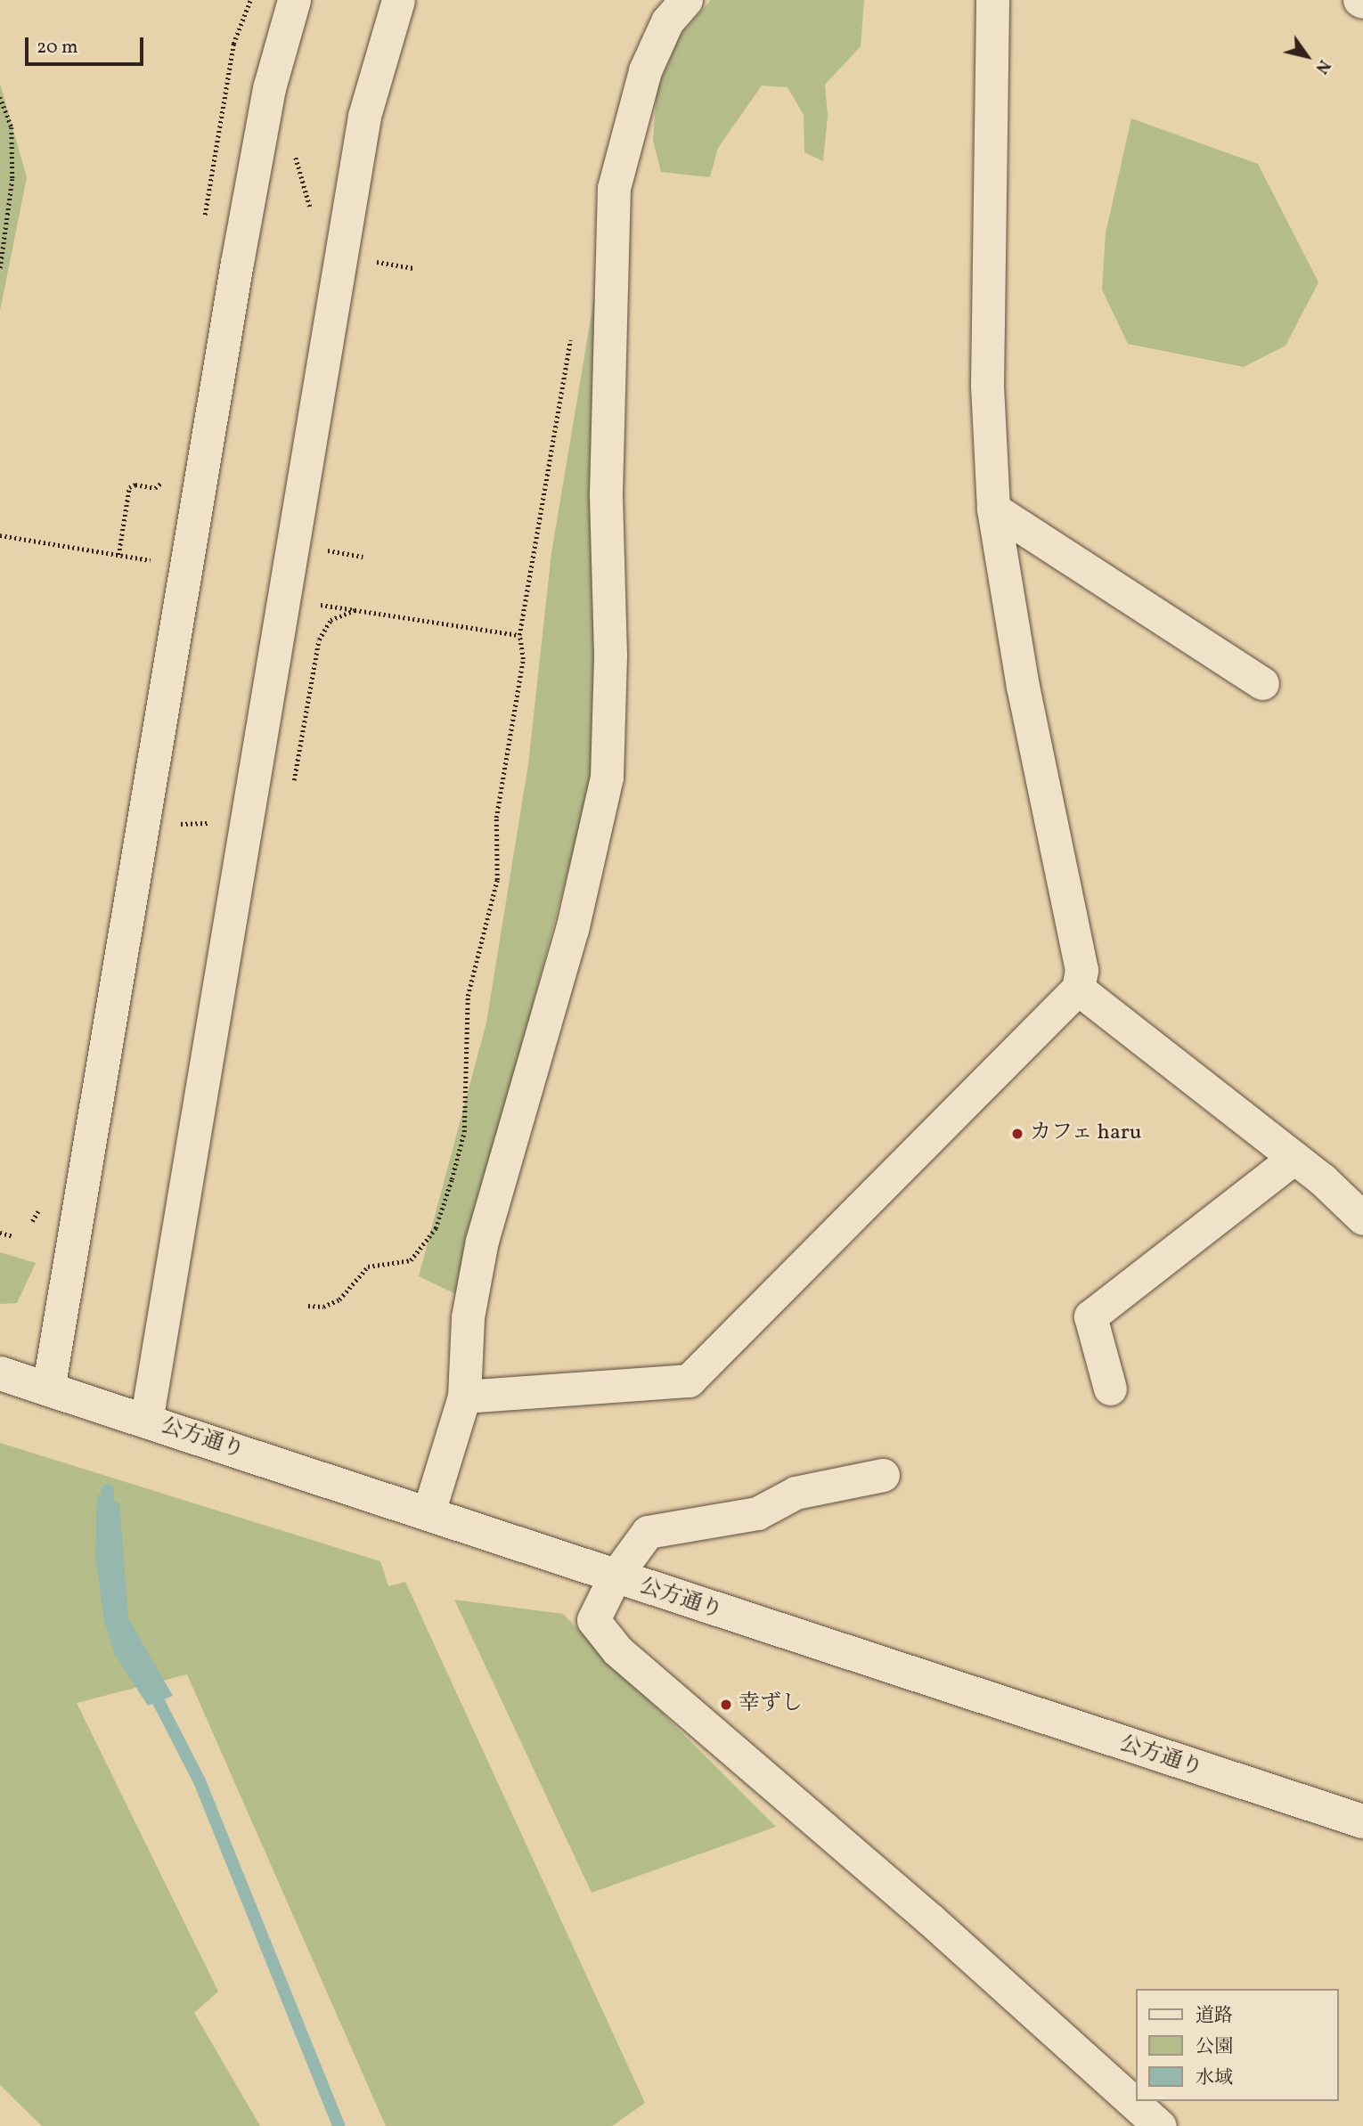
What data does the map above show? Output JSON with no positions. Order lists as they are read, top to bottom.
{
  "streets": {
    "street": ["公方通り"]
  },
  "places": ["カフェ haru", "幸ずし"],
  "legend": ["道路", "公園", "水域"],
  "scale_bar": "20 m",
  "north": "bottom right"
}
